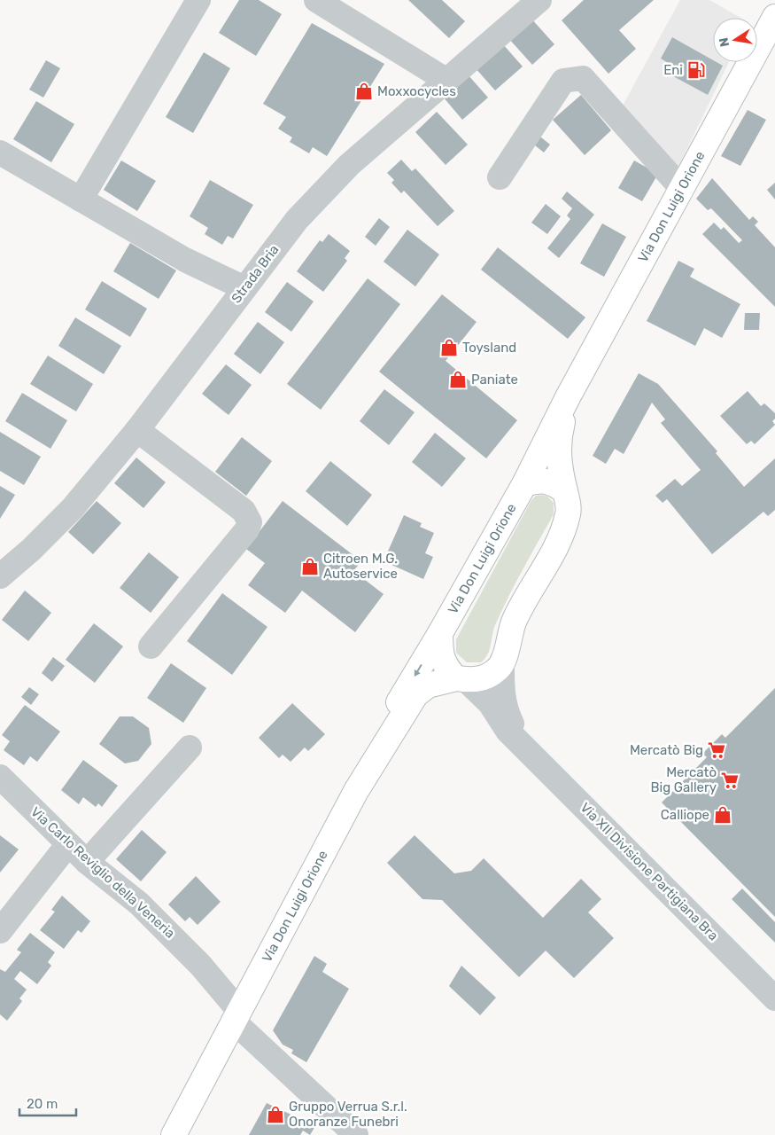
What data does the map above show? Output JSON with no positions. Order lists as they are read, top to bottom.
{
  "streets": {
    "main road": ["Via Don Luigi Orione"],
    "street": ["Strada Bria", "Via XII Divisione Partigiana Bra", "Via Carlo Reviglio della Veneria"]
  },
  "crossings": [
    ["Via Don Luigi Orione", "Via XII Divisione Partigiana Bra"],
    ["Via Don Luigi Orione", "Via Carlo Reviglio della Veneria"]
  ],
  "places": {
    "fuel station": ["Eni"],
    "shop": [
      "Moxxocycles",
      "Toysland",
      "Paniate",
      "Citroen M.G. Autoservice",
      "Calliope",
      "Gruppo Verrua S.r.l. Onoranze Funebri"
    ],
    "supermarket": ["Mercatò Big", "Mercatò Big Gallery"]
  },
  "scale_bar": "20 m",
  "north": "left"
}
